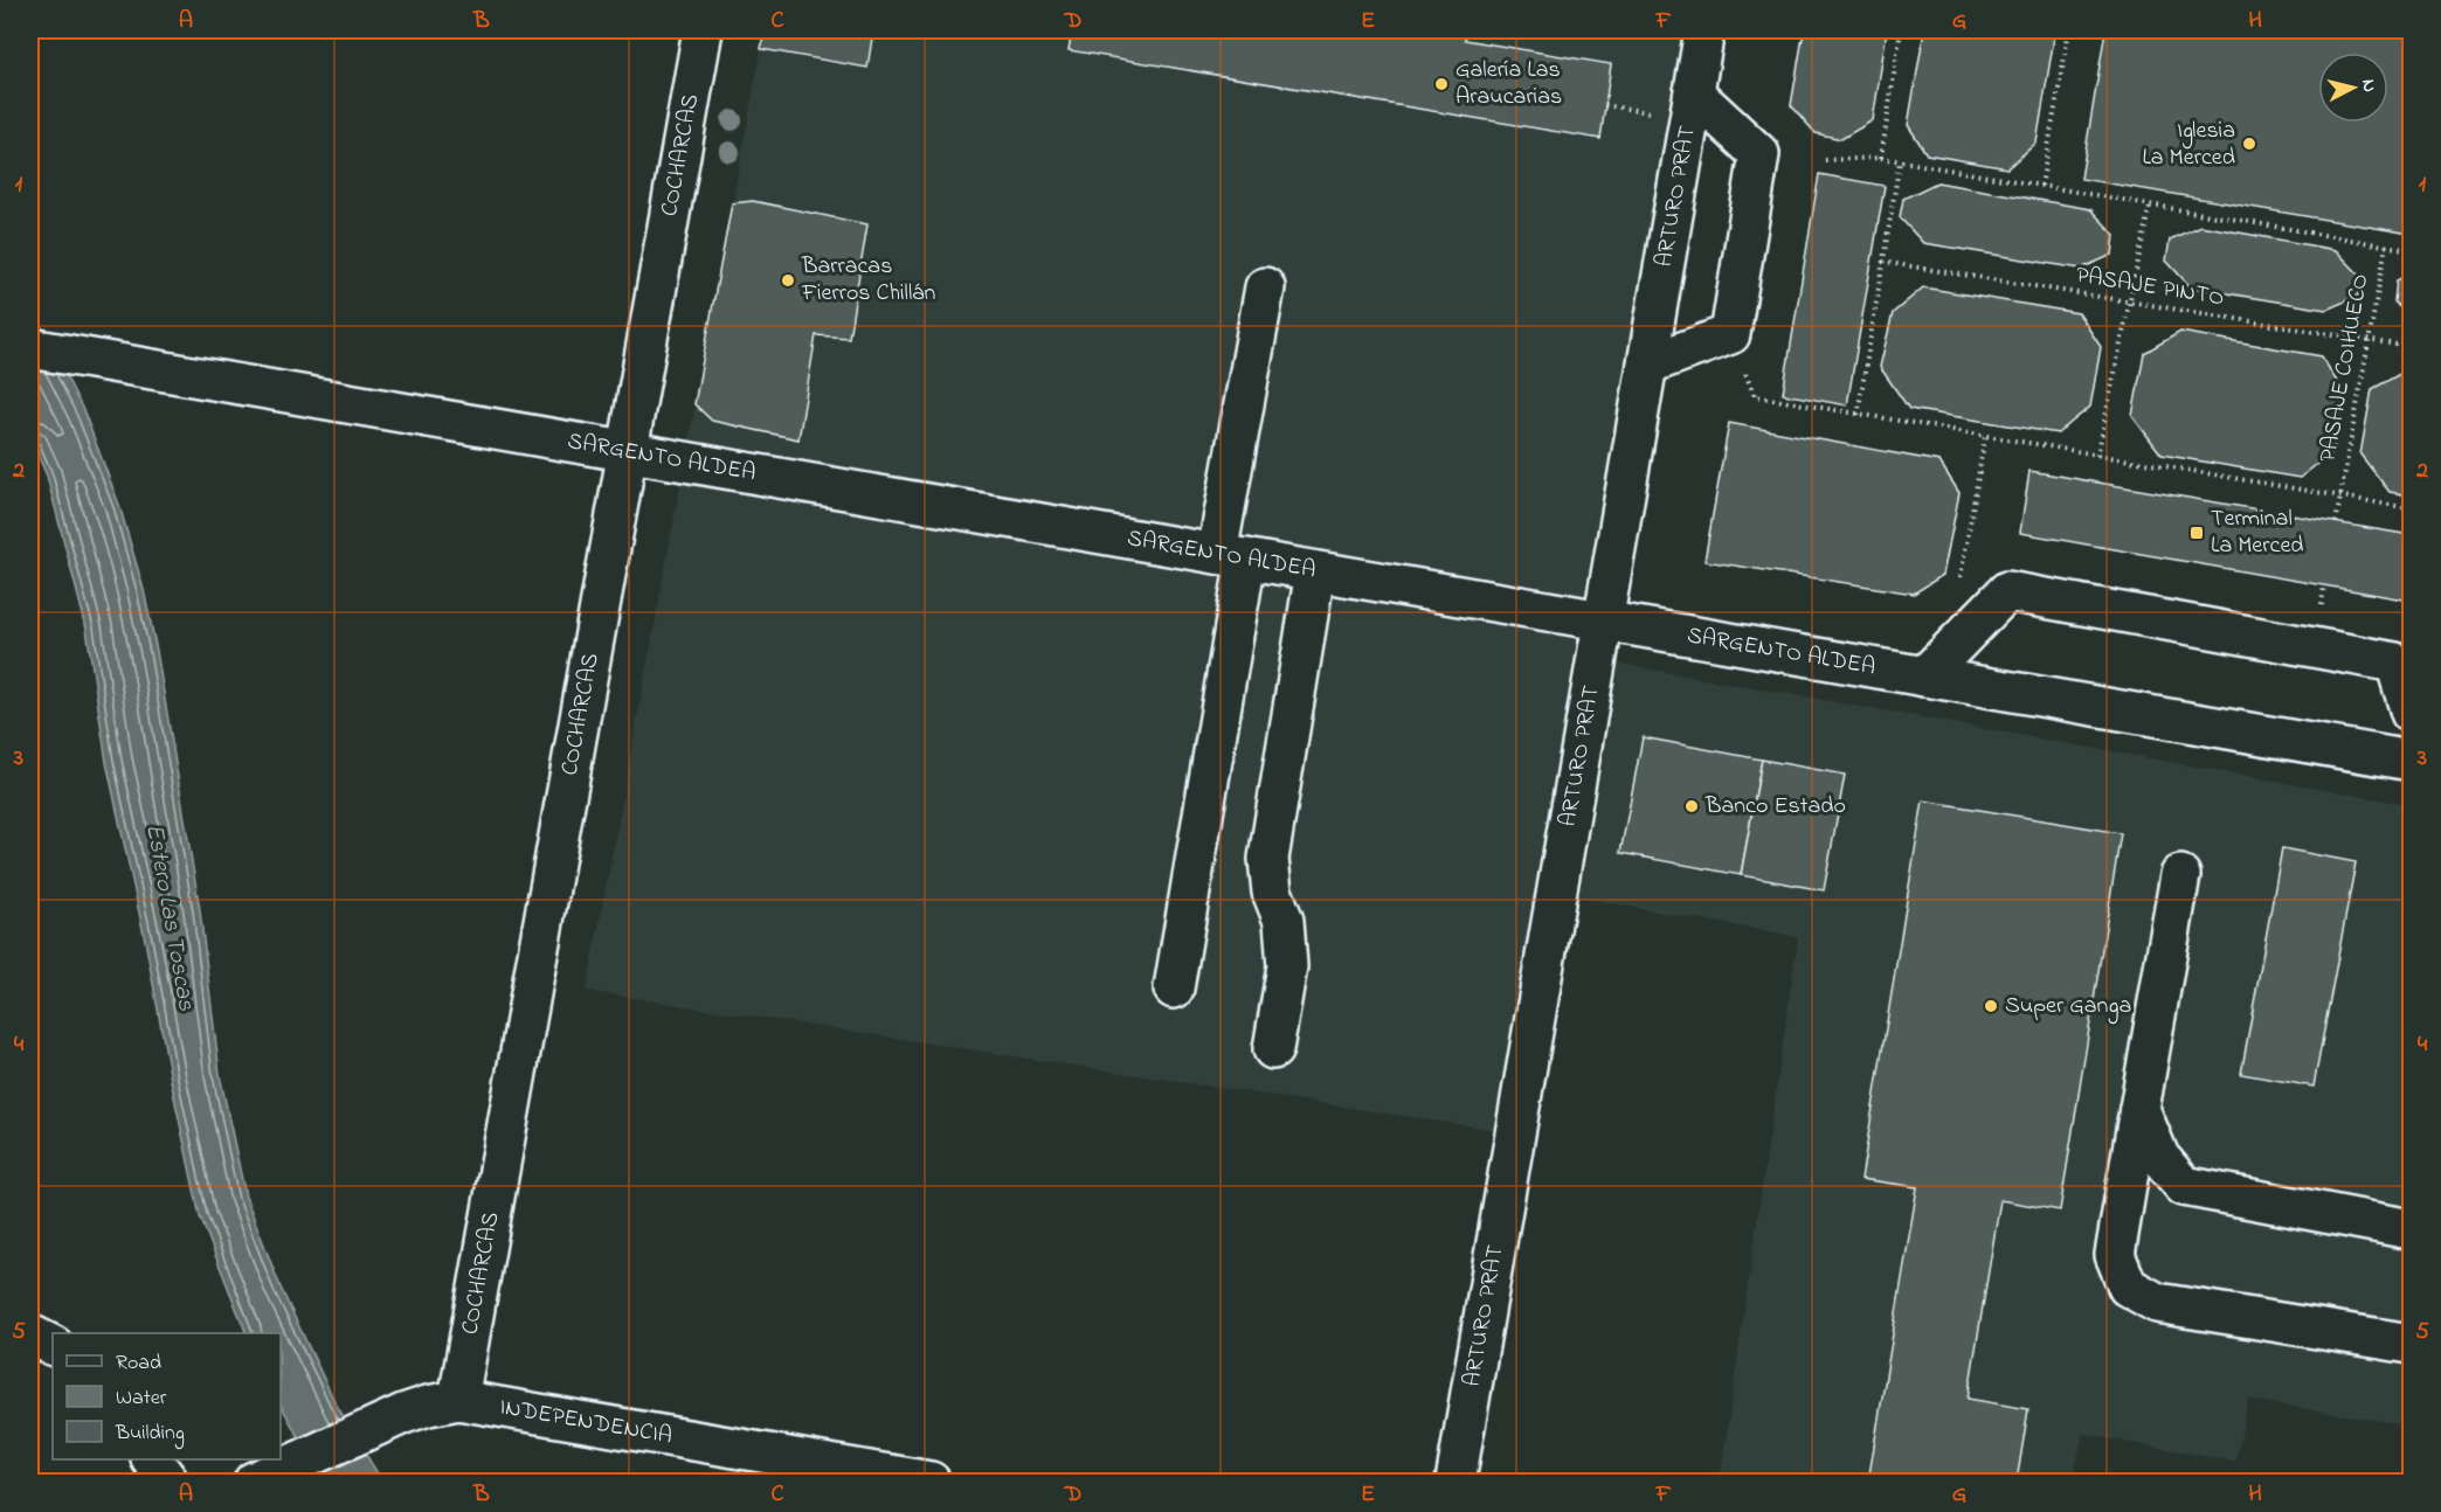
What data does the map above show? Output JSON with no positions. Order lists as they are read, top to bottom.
{
  "streets": {
    "street": [
      "COCHARCAS",
      "ARTURO PRAT",
      "SARGENTO ALDEA",
      "INDEPENDENCIA"
    ],
    "path": ["PASAJE PINTO", "PASAJE COIHUECO"]
  },
  "crossings": [
    ["COCHARCAS", "SARGENTO ALDEA"],
    ["COCHARCAS", "INDEPENDENCIA"],
    ["ARTURO PRAT", "SARGENTO ALDEA"],
    ["PASAJE PINTO", "PASAJE COIHUECO"]
  ],
  "water": ["Estero Las Toscas"],
  "places": {
    "other": [
      "Galería Las Araucarias",
      "Iglesia La Merced",
      "Barracas Fierros Chillán",
      "Banco Estado",
      "Super Ganga"
    ],
    "transit": ["Terminal La Merced"]
  },
  "legend": ["Road", "Water", "Building"],
  "north": "right",
  "grid": {
    "columns": [
      "A",
      "B",
      "C",
      "D",
      "E",
      "F",
      "G",
      "H"
    ],
    "rows": [
      "1",
      "2",
      "3",
      "4",
      "5"
    ]
  }
}
